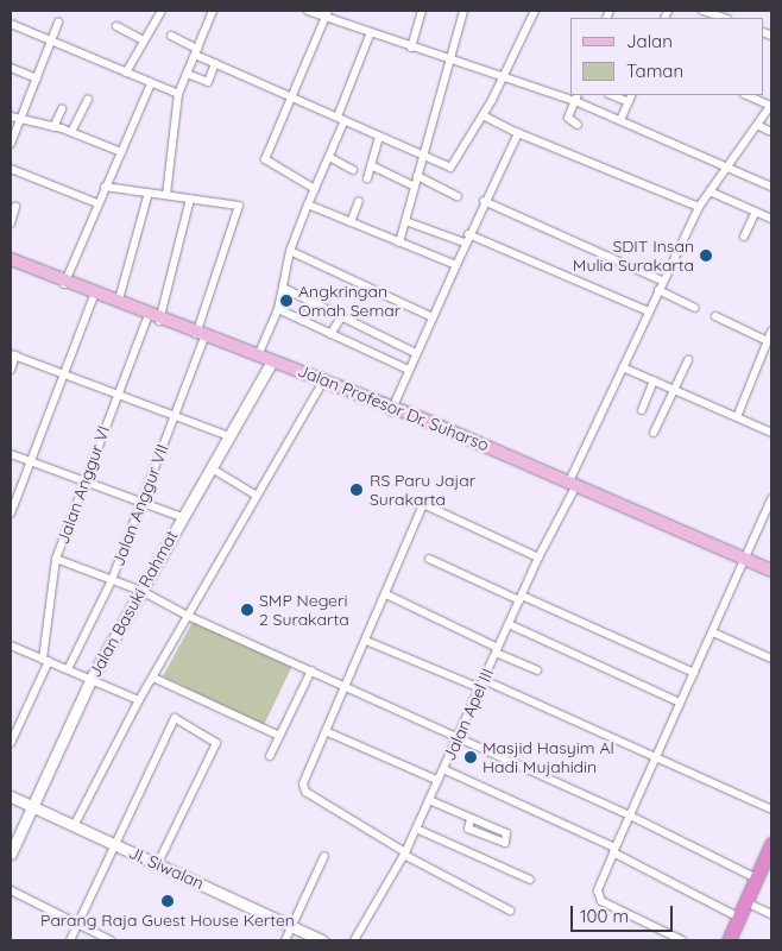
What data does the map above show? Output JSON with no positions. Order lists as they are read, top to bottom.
{
  "streets": {
    "main road": ["Jalan Profesor Dr. Suharso"],
    "street": [
      "Jalan Anggur VI",
      "Jalan Anggur VII",
      "Jalan Basuki Rahmat",
      "Jalan Apel III",
      "Jl. Siwalan"
    ]
  },
  "crossings": [
    ["Jalan Profesor Dr. Suharso", "Jalan Anggur VI"],
    ["Jalan Profesor Dr. Suharso", "Jalan Anggur VII"],
    ["Jalan Profesor Dr. Suharso", "Jalan Basuki Rahmat"],
    ["Jalan Profesor Dr. Suharso", "Jalan Apel III"],
    ["Jalan Anggur VI", "Jalan Anggur VII"],
    ["Jalan Basuki Rahmat", "Jl. Siwalan"]
  ],
  "places": [
    "SDIT Insan Mulia Surakarta",
    "Angkringan Omah Semar",
    "RS Paru Jajar Surakarta",
    "SMP Negeri 2 Surakarta",
    "Masjid Hasyim Al Hadi Mujahidin",
    "Parang Raja Guest House Kerten"
  ],
  "legend": ["Jalan", "Taman"],
  "scale_bar": "100 m"
}
